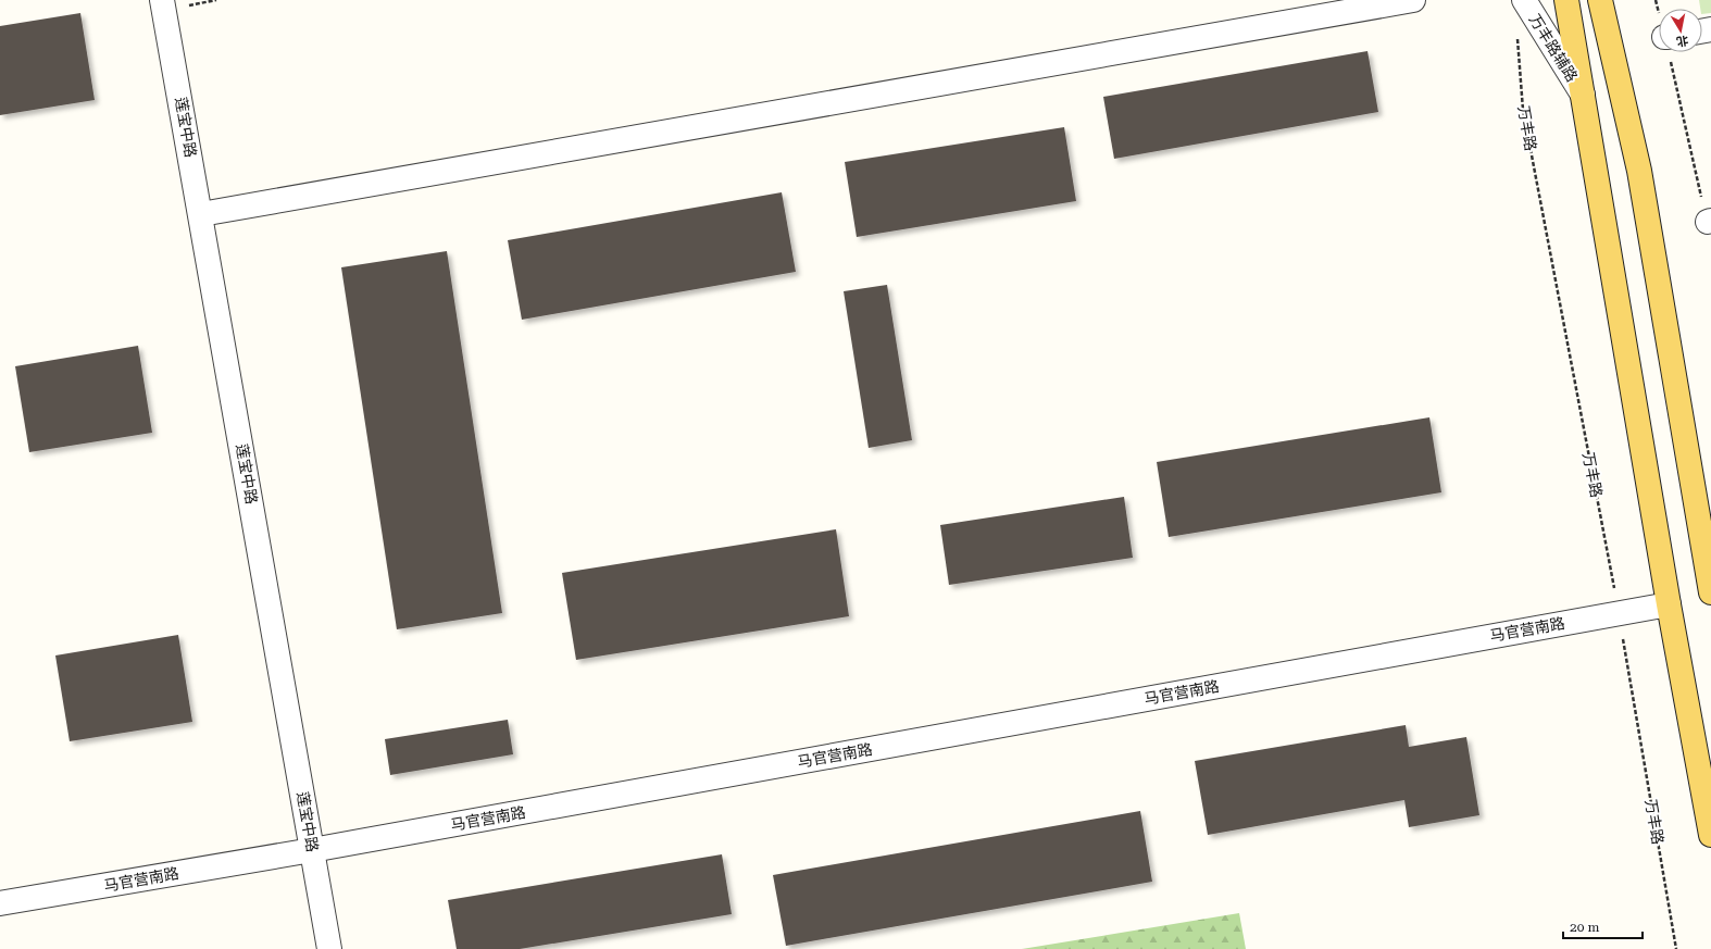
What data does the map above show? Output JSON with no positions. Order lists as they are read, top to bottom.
{
  "streets": {
    "street": ["万丰路辅路", "莲宝中路", "马官营南路"],
    "path": ["万丰路"]
  },
  "crossings": [
    ["莲宝中路", "马官营南路"],
    ["万丰路", "马官营南路"]
  ],
  "scale_bar": "20 m",
  "north": "bottom"
}
